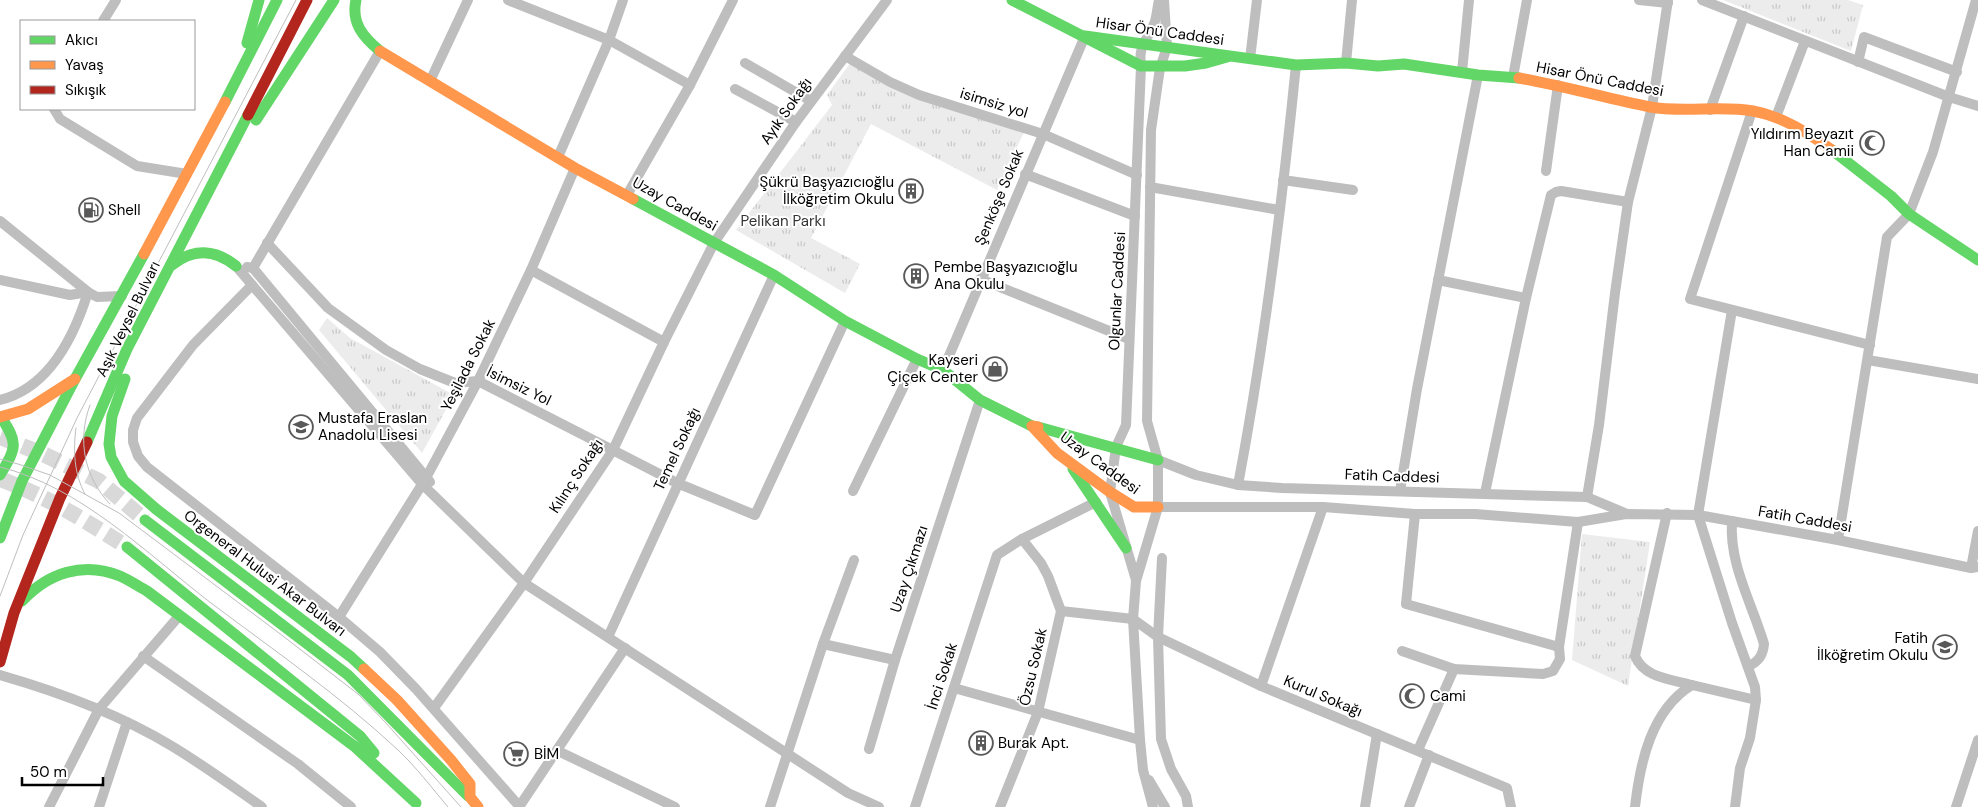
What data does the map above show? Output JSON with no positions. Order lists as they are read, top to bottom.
{
  "streets": {
    "main road": [
      "Hisar Önü Caddesi",
      "Uzay Caddesi",
      "Aşık Veysel Bulvarı",
      "Orgeneral Hulusi Akar Bulvarı"
    ],
    "street": [
      "isimsiz yol",
      "Ayık Sokağı",
      "Şenköşe Sokak",
      "Olgunlar Caddesi",
      "Yeşilada Sokak",
      "İsimsiz Yol",
      "Temel Sokağı",
      "Kılınç Sokağı",
      "Fatih Caddesi",
      "Uzay Çıkmazı",
      "Özsu Sokak",
      "İnci Sokak",
      "Kurul Sokağı"
    ]
  },
  "crossings": [
    ["Hisar Önü Caddesi", "Şenköşe Sokak"],
    ["Hisar Önü Caddesi", "Olgunlar Caddesi"],
    ["isimsiz yol", "Ayık Sokağı"],
    ["isimsiz yol", "Şenköşe Sokak"],
    ["isimsiz yol", "Olgunlar Caddesi"],
    ["Ayık Sokağı", "Uzay Caddesi"],
    ["Ayık Sokağı", "Kılınç Sokağı"],
    ["Şenköşe Sokak", "Uzay Caddesi"],
    ["Uzay Caddesi", "Olgunlar Caddesi"],
    ["Uzay Caddesi", "Yeşilada Sokak"],
    ["Uzay Caddesi", "İsimsiz Yol"],
    ["Uzay Caddesi", "Temel Sokağı"],
    ["Uzay Caddesi", "Kılınç Sokağı"],
    ["Uzay Caddesi", "Fatih Caddesi"],
    ["Uzay Caddesi", "Uzay Çıkmazı"],
    ["Olgunlar Caddesi", "Fatih Caddesi"],
    ["Olgunlar Caddesi", "Kurul Sokağı"],
    ["Aşık Veysel Bulvarı", "Orgeneral Hulusi Akar Bulvarı"],
    ["Yeşilada Sokak", "İsimsiz Yol"],
    ["İsimsiz Yol", "Temel Sokağı"],
    ["İsimsiz Yol", "Kılınç Sokağı"],
    ["Özsu Sokak", "İnci Sokak"]
  ],
  "parks": ["Pelikan Parkı"],
  "places": {
    "mosque": ["Yıldırım Beyazıt Han Camii", "Cami"],
    "building": ["Şükrü Başyazıcıoğlu İlköğretim Okulu", "Pembe Başyazıcıoğlu Ana Okulu", "Burak Apt."],
    "fuel station": ["Shell"],
    "shop": ["Kayseri Çiçek Center"],
    "school or university": ["Mustafa Eraslan Anadolu Lisesi", "Fatih İlköğretim Okulu"],
    "supermarket": ["BİM"]
  },
  "legend": ["Akıcı", "Yavaş", "Sıkışık"],
  "scale_bar": "50 m"
}
